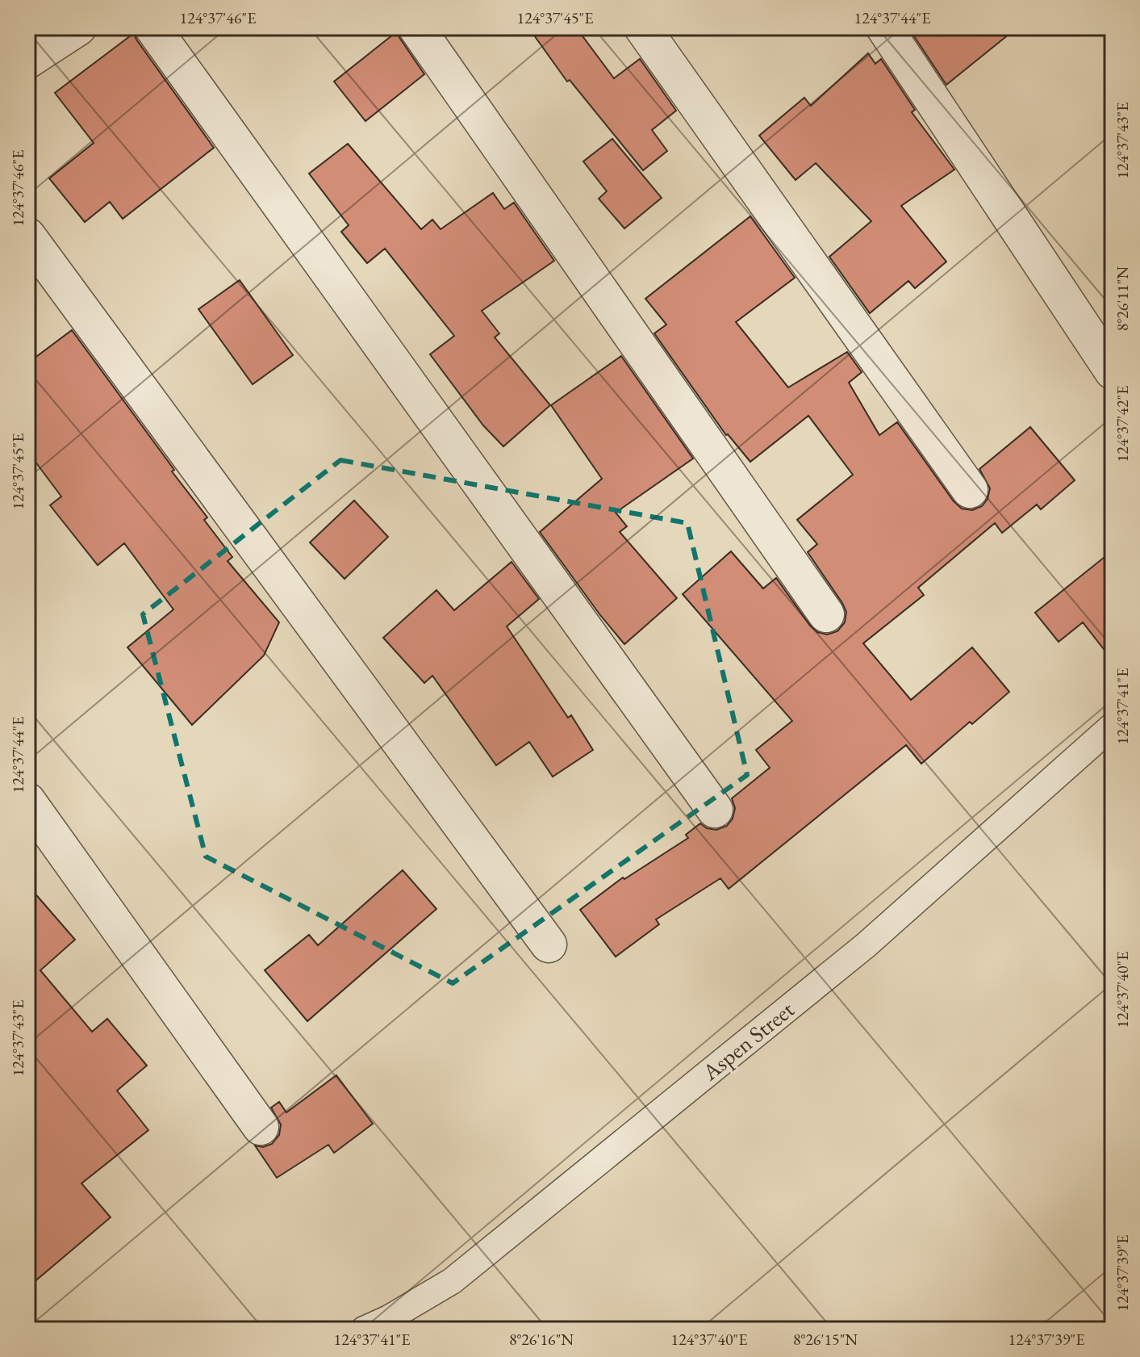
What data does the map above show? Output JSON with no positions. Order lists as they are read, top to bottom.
{
  "streets": {
    "lane": ["Aspen Street"]
  },
  "coordinates": [
    "124°37'46\"E",
    "124°37'45\"E",
    "124°37'44\"E",
    "124°37'43\"E",
    "8°26'11\"N",
    "124°37'42\"E",
    "124°37'41\"E",
    "124°37'40\"E",
    "124°37'39\"E",
    "8°26'16\"N",
    "8°26'15\"N"
  ]
}
